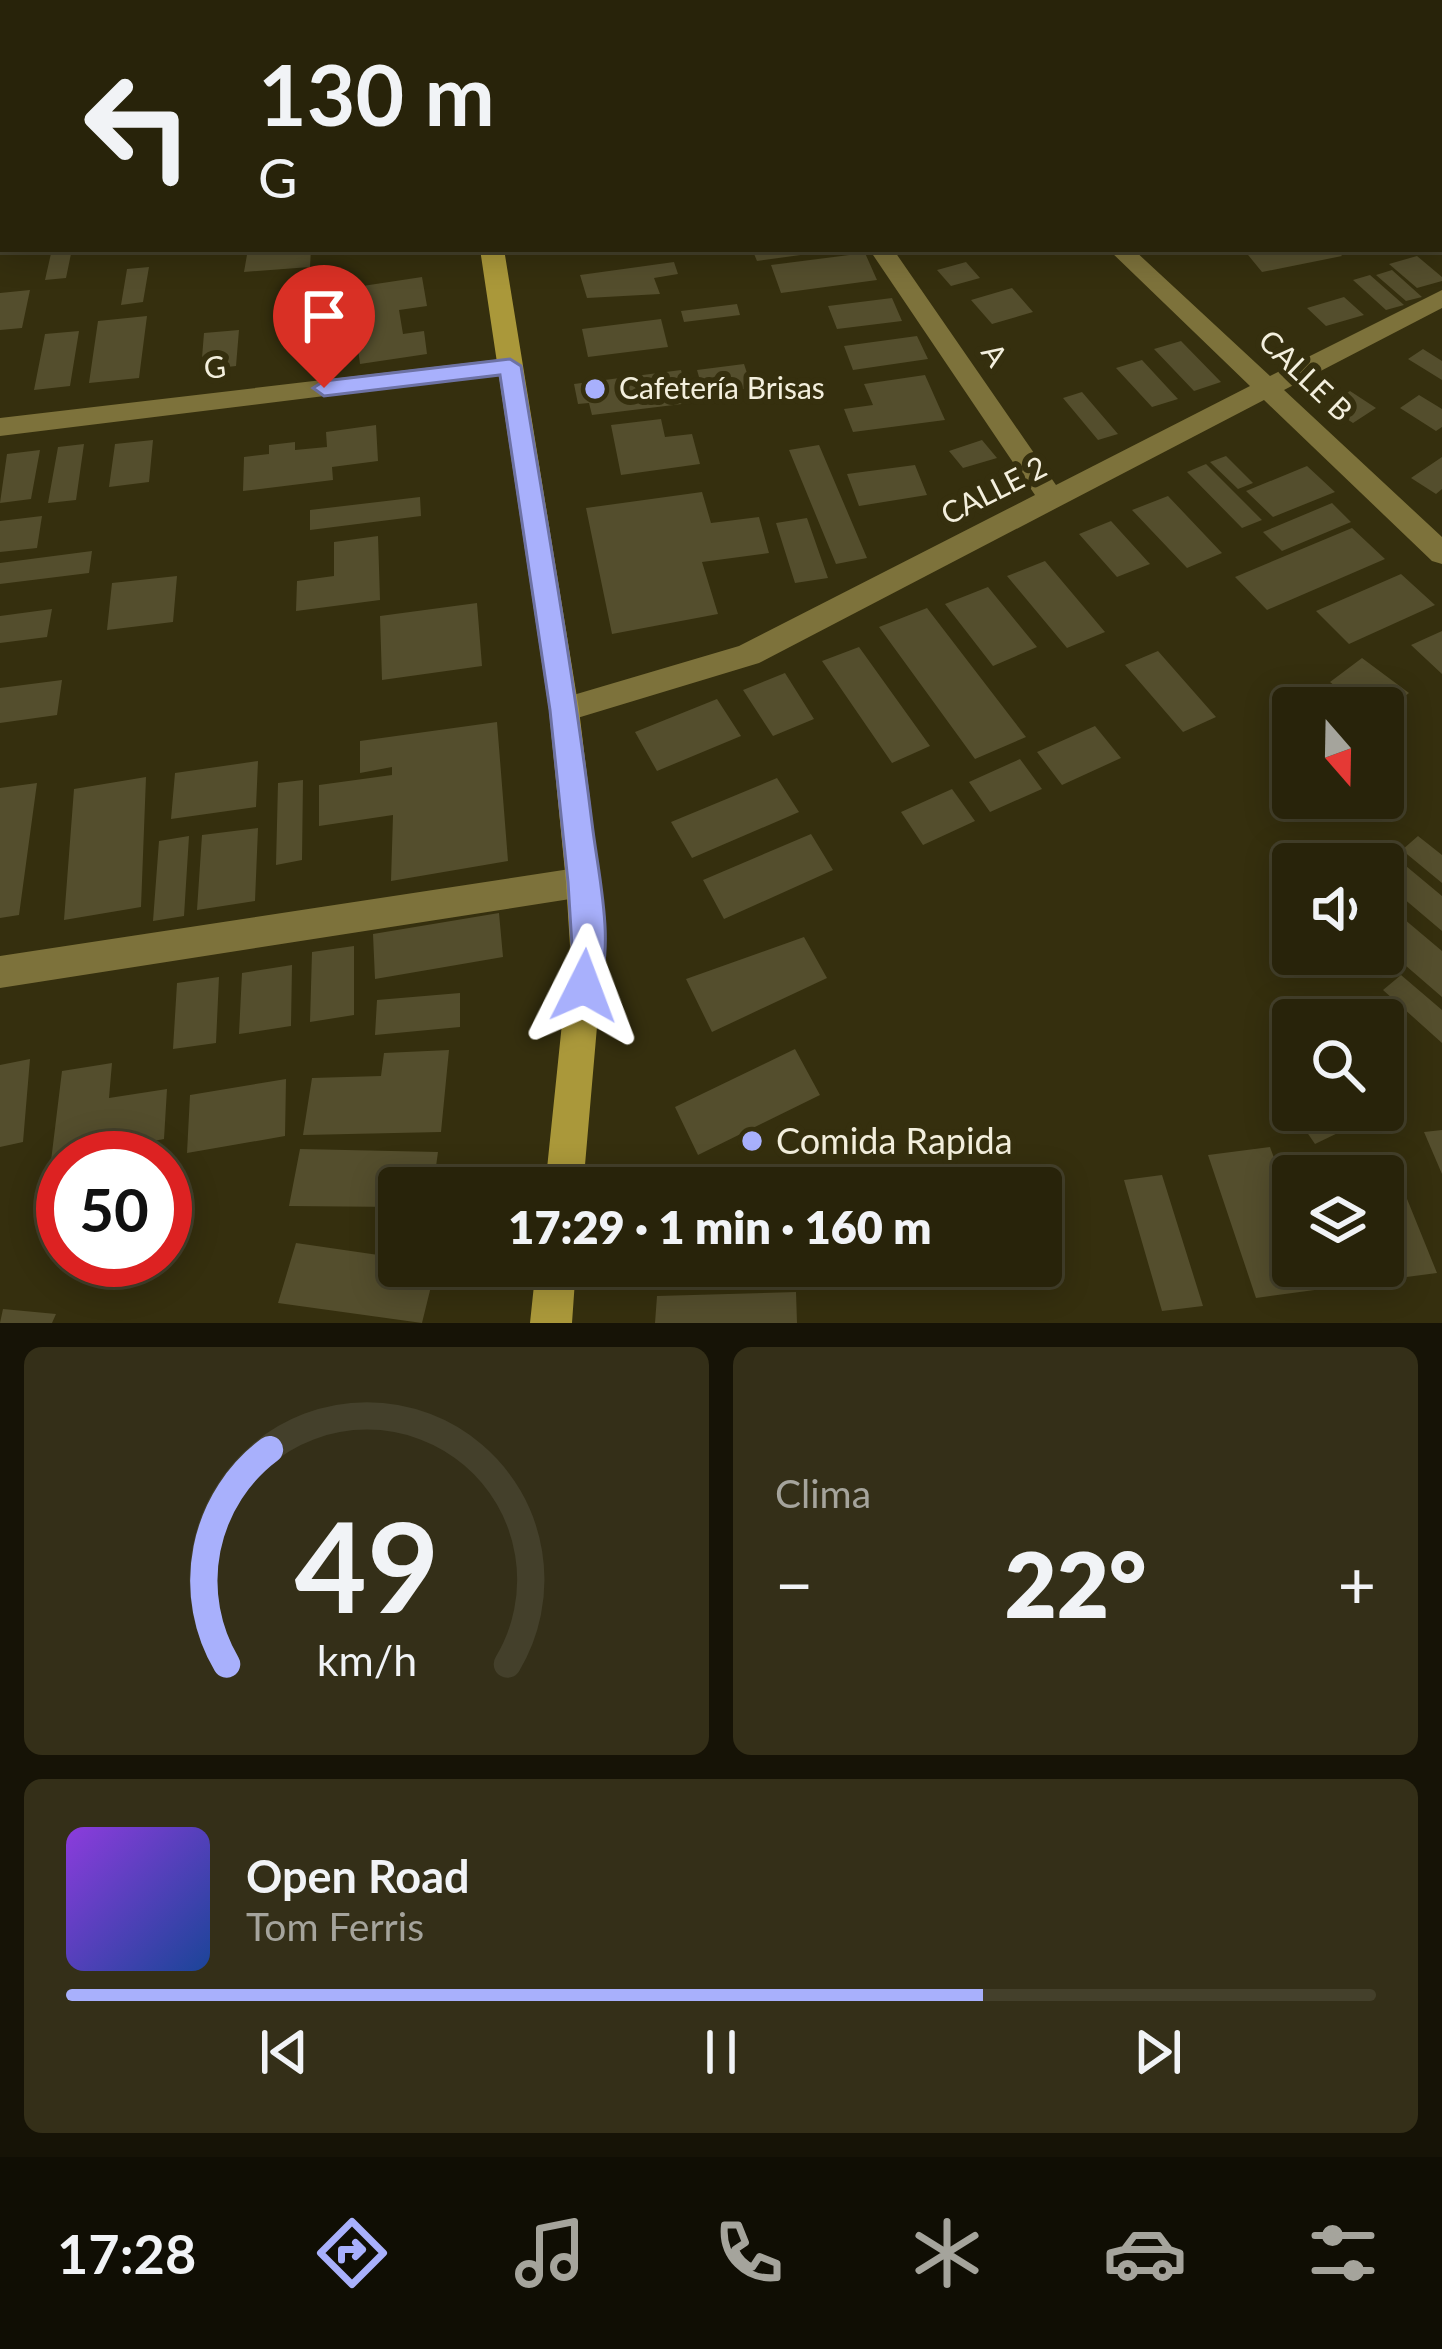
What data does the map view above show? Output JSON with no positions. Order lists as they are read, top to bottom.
{
  "streets": {
    "street": [
      "A",
      "G",
      "CALLE B",
      "CALLE 2"
    ]
  },
  "crossings": [
    ["A", "CALLE 2"],
    ["CALLE B", "CALLE 2"]
  ],
  "places": ["Cafetería Brisas", "Comida Rapida"],
  "north": "bottom",
  "page": {
    "turn": ["130 m", "G"],
    "limit": "50",
    "trip": "17:29 · 1 min · 160 m",
    "tile": "Clima",
    "heat": ["−", "22°", "+"],
    "song": ["Open Road", "Tom Ferris"],
    "tabs": "17:28",
    "gauge": ["49", "km/h"]
  }
}
